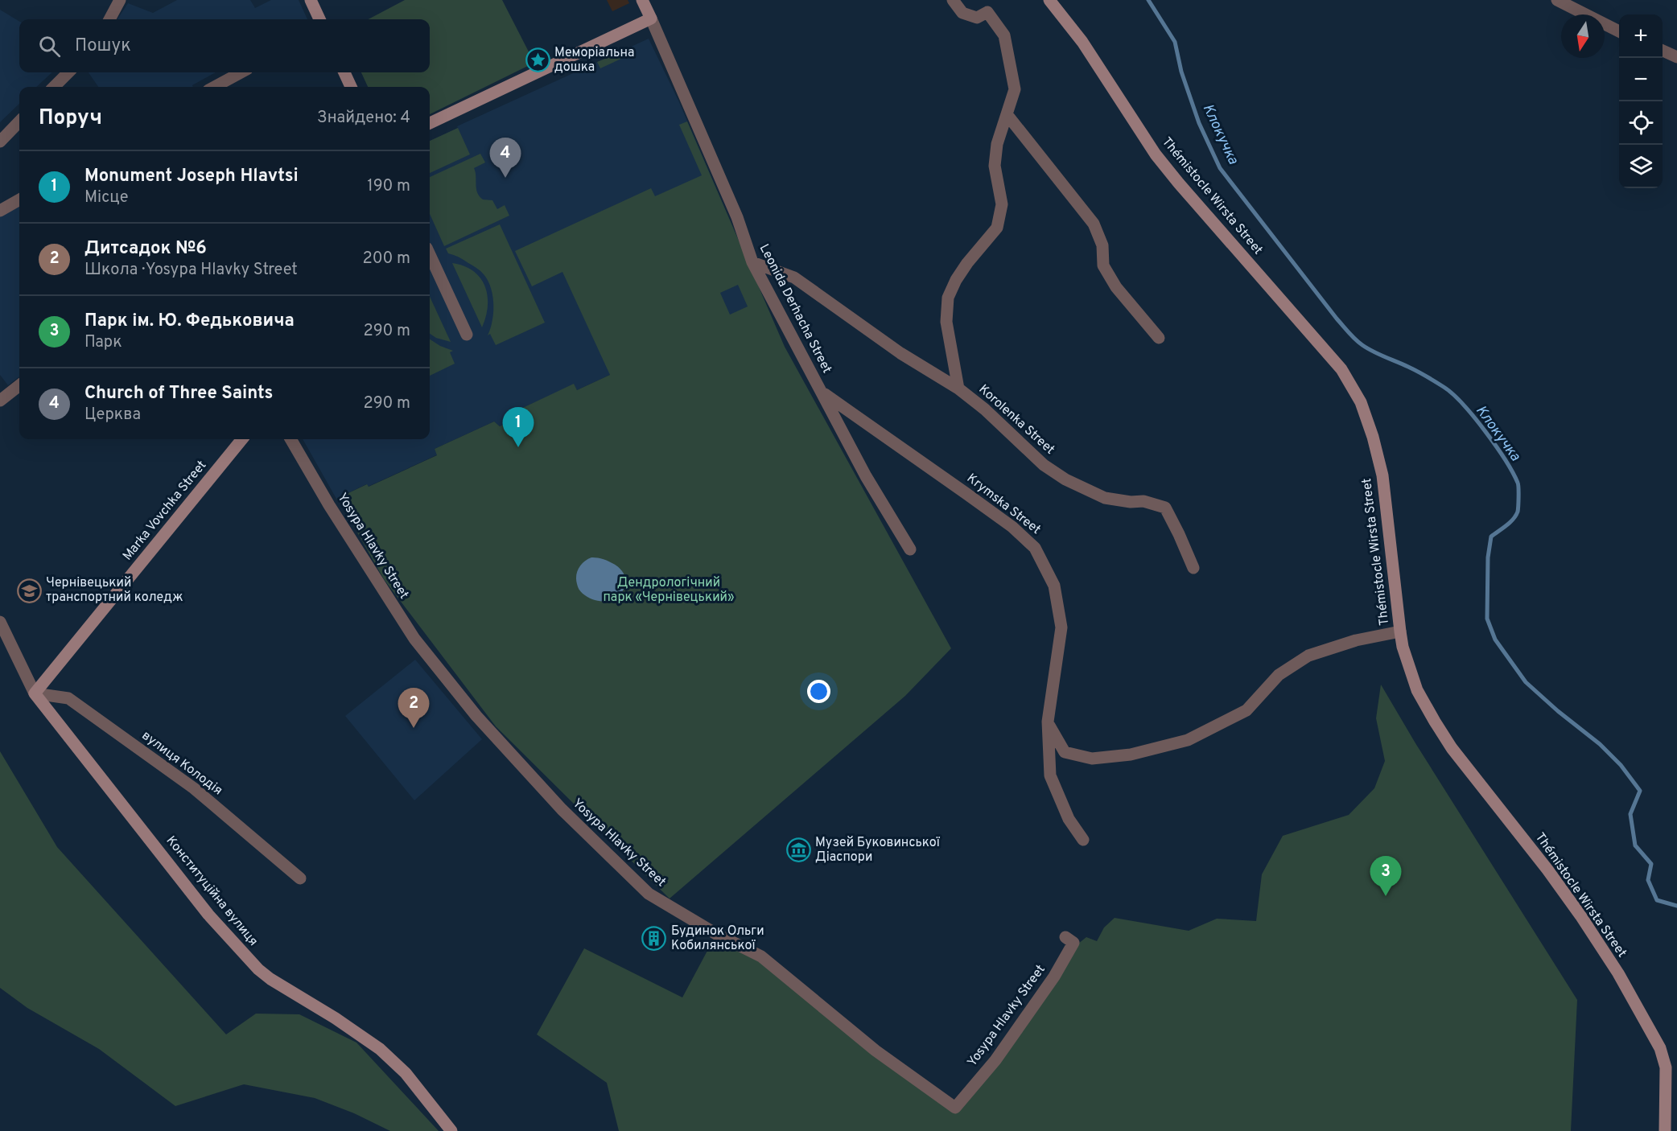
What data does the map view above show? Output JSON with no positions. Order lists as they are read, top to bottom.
{
  "streets": {
    "street": [
      "Thémistocle Wirsta Street",
      "Leonida Derhacha Street",
      "Korolenka Street",
      "Krymska Street",
      "Marka Vovchka Street",
      "Yosypa Hlavky Street",
      "вулиця Колодія",
      "Конституційна вулиця"
    ]
  },
  "crossings": [
    ["Leonida Derhacha Street", "Korolenka Street"],
    ["Leonida Derhacha Street", "Krymska Street"],
    ["Marka Vovchka Street", "вулиця Колодія"],
    ["Marka Vovchka Street", "Конституційна вулиця"],
    ["вулиця Колодія", "Конституційна вулиця"]
  ],
  "water": ["Клокучка"],
  "parks": ["Дендрологічний парк «Чернівецький»"],
  "places": {
    "place": ["Меморіальна дошка"],
    "school or university": ["Чернівецький транспортний коледж"],
    "museum": ["Музей Буковинської Діаспори"],
    "building": ["Будинок Ольги Кобилянської"]
  },
  "north": "bottom",
  "page": {
    "map_buttons": ["+", "−"],
    "search": "Пошук",
    "heading": ["Поруч", "Знайдено: 4"],
    "pins": [
      "4",
      "1",
      "2",
      "3"
    ],
    "list": [
      {
        "mark": "1",
        "name": "Monument Joseph Hlavtsi",
        "note": "Місце",
        "value": "190 m"
      },
      {
        "mark": "2",
        "name": "Дитсадок №6",
        "note": "Школа · Yosypa Hlavky Street",
        "value": "200 m"
      },
      {
        "mark": "3",
        "name": "Парк ім. Ю. Федьковича",
        "note": "Парк",
        "value": "290 m"
      },
      {
        "mark": "4",
        "name": "Church of Three Saints",
        "note": "Церква",
        "value": "290 m"
      }
    ]
  }
}
